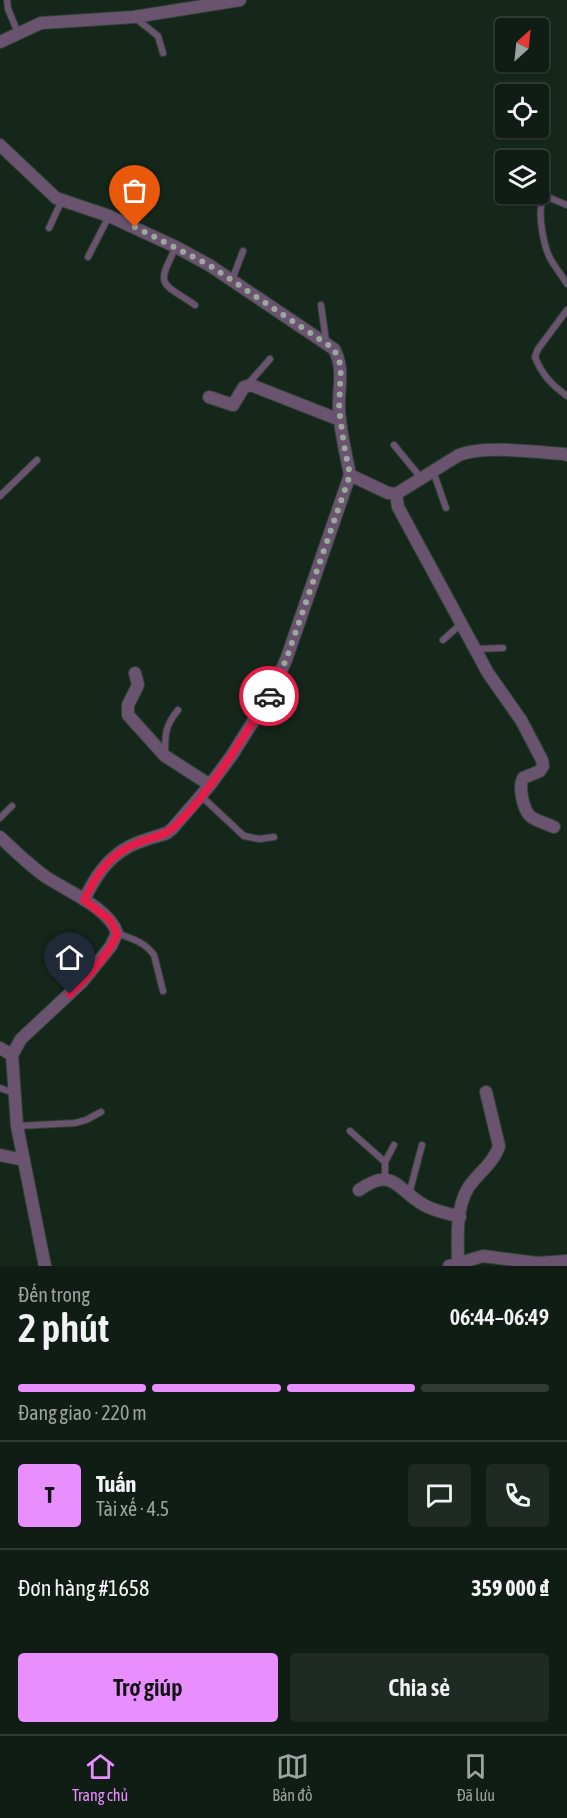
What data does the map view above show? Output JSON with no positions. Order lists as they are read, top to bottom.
{
  "north": "top right",
  "page": {
    "heading": ["2 phút", "Đến trong", "06:44–06:49"],
    "panel": [
      "Tuấn",
      "Tài xế · 4.5",
      "Đơn hàng #1658",
      "359 000 ₫"
    ],
    "bar": "Đang giao · 220 m",
    "round": "T",
    "buttons": ["Trợ giúp", "Chia sẻ"],
    "tabs": ["Trang chủ", "Bản đồ", "Đã lưu"]
  }
}
